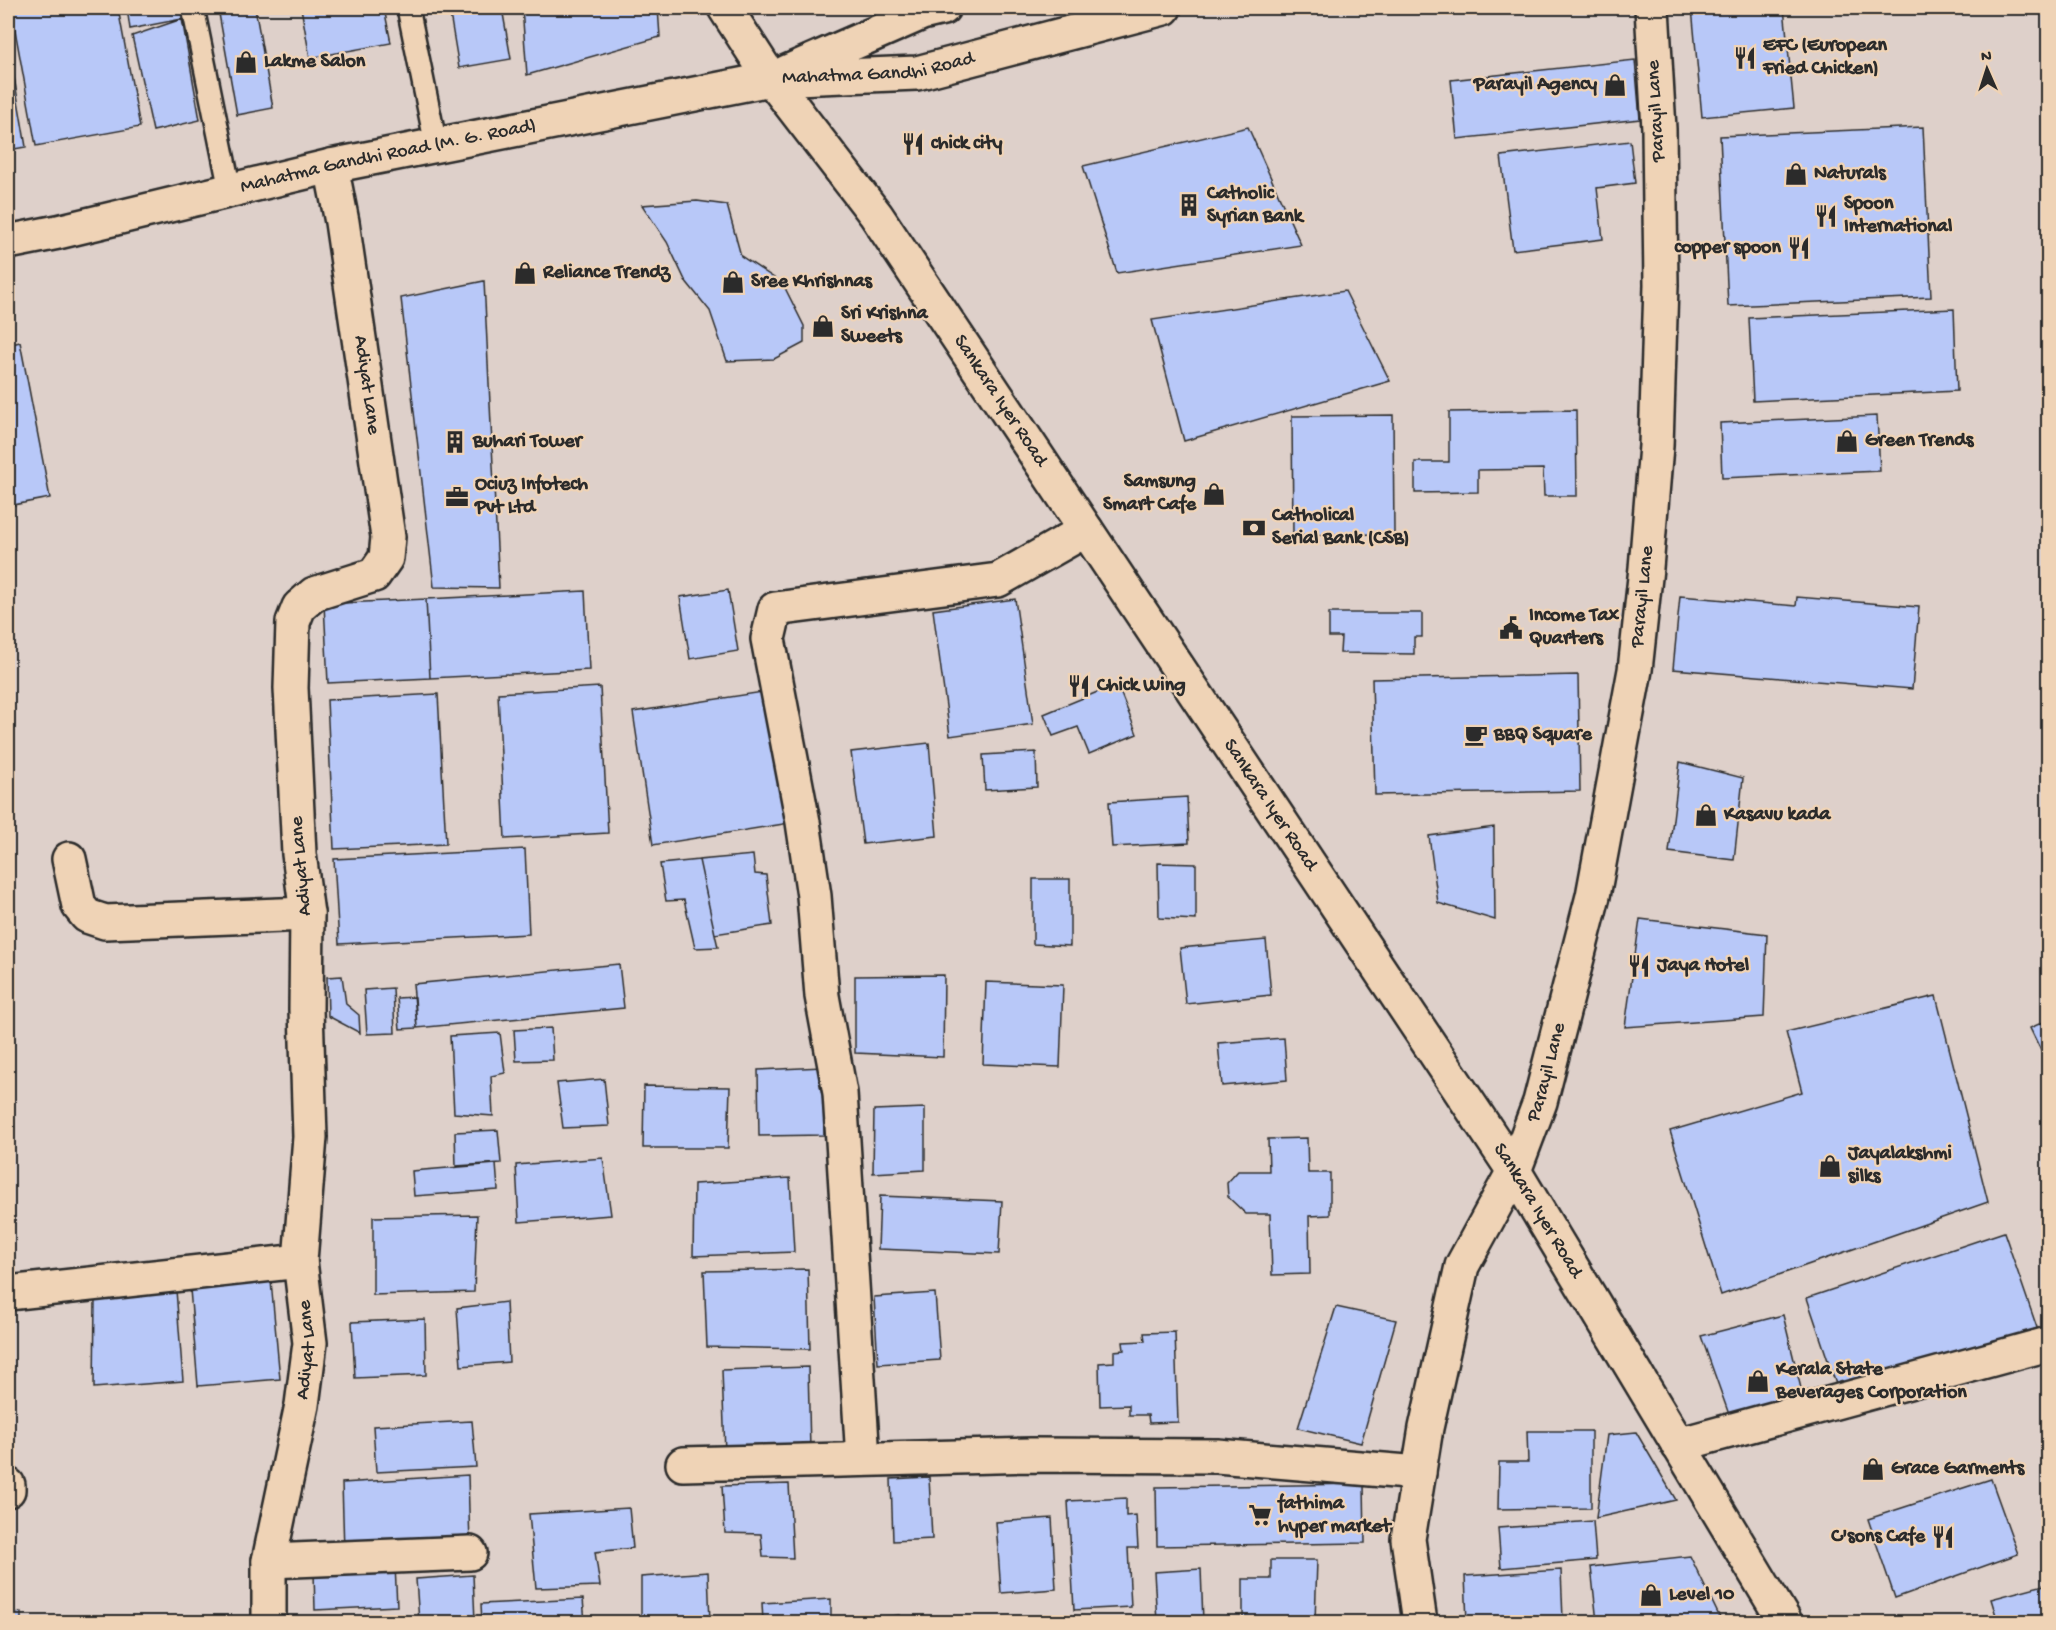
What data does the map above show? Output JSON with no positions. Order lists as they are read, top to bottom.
{
  "streets": {
    "street": [
      "Mahatma Gandhi Road",
      "Parayil Lane",
      "Mahatma Gandhi Road (M. G. Road)",
      "Adiyat Lane",
      "Sankara Iyer Road"
    ]
  },
  "crossings": [
    ["Mahatma Gandhi Road", "Mahatma Gandhi Road (M. G. Road)"],
    ["Mahatma Gandhi Road", "Sankara Iyer Road"],
    ["Parayil Lane", "Sankara Iyer Road"],
    ["Mahatma Gandhi Road (M. G. Road)", "Adiyat Lane"],
    ["Mahatma Gandhi Road (M. G. Road)", "Sankara Iyer Road"]
  ],
  "places": {
    "restaurant": [
      "EFC (European Fried Chicken)",
      "chick city",
      "Spoon International",
      "copper spoon",
      "Chick Wing",
      "Jaya Hotel",
      "C'sons Cafe"
    ],
    "shop": [
      "Lakme Salon",
      "Parayil Agency",
      "Naturals",
      "Reliance Trendz",
      "Sree Khrishnas",
      "Sri Krishna Sweets",
      "Green Trends",
      "Samsung Smart Cafe",
      "Kasavu kada",
      "Jayalakshmi silks",
      "Kerala State Beverages Corporation",
      "Grace Garments",
      "Level 10"
    ],
    "building": ["Catholic Syrian Bank", "Buhari Tower"],
    "office": ["Ociuz Infotech Pvt Ltd"],
    "bank": ["Catholical Serial Bank (CSB)"],
    "public building": ["Income Tax Quarters"],
    "cafe": ["BBQ Square"],
    "supermarket": ["fathima hyper market"]
  },
  "north": "top"
}
